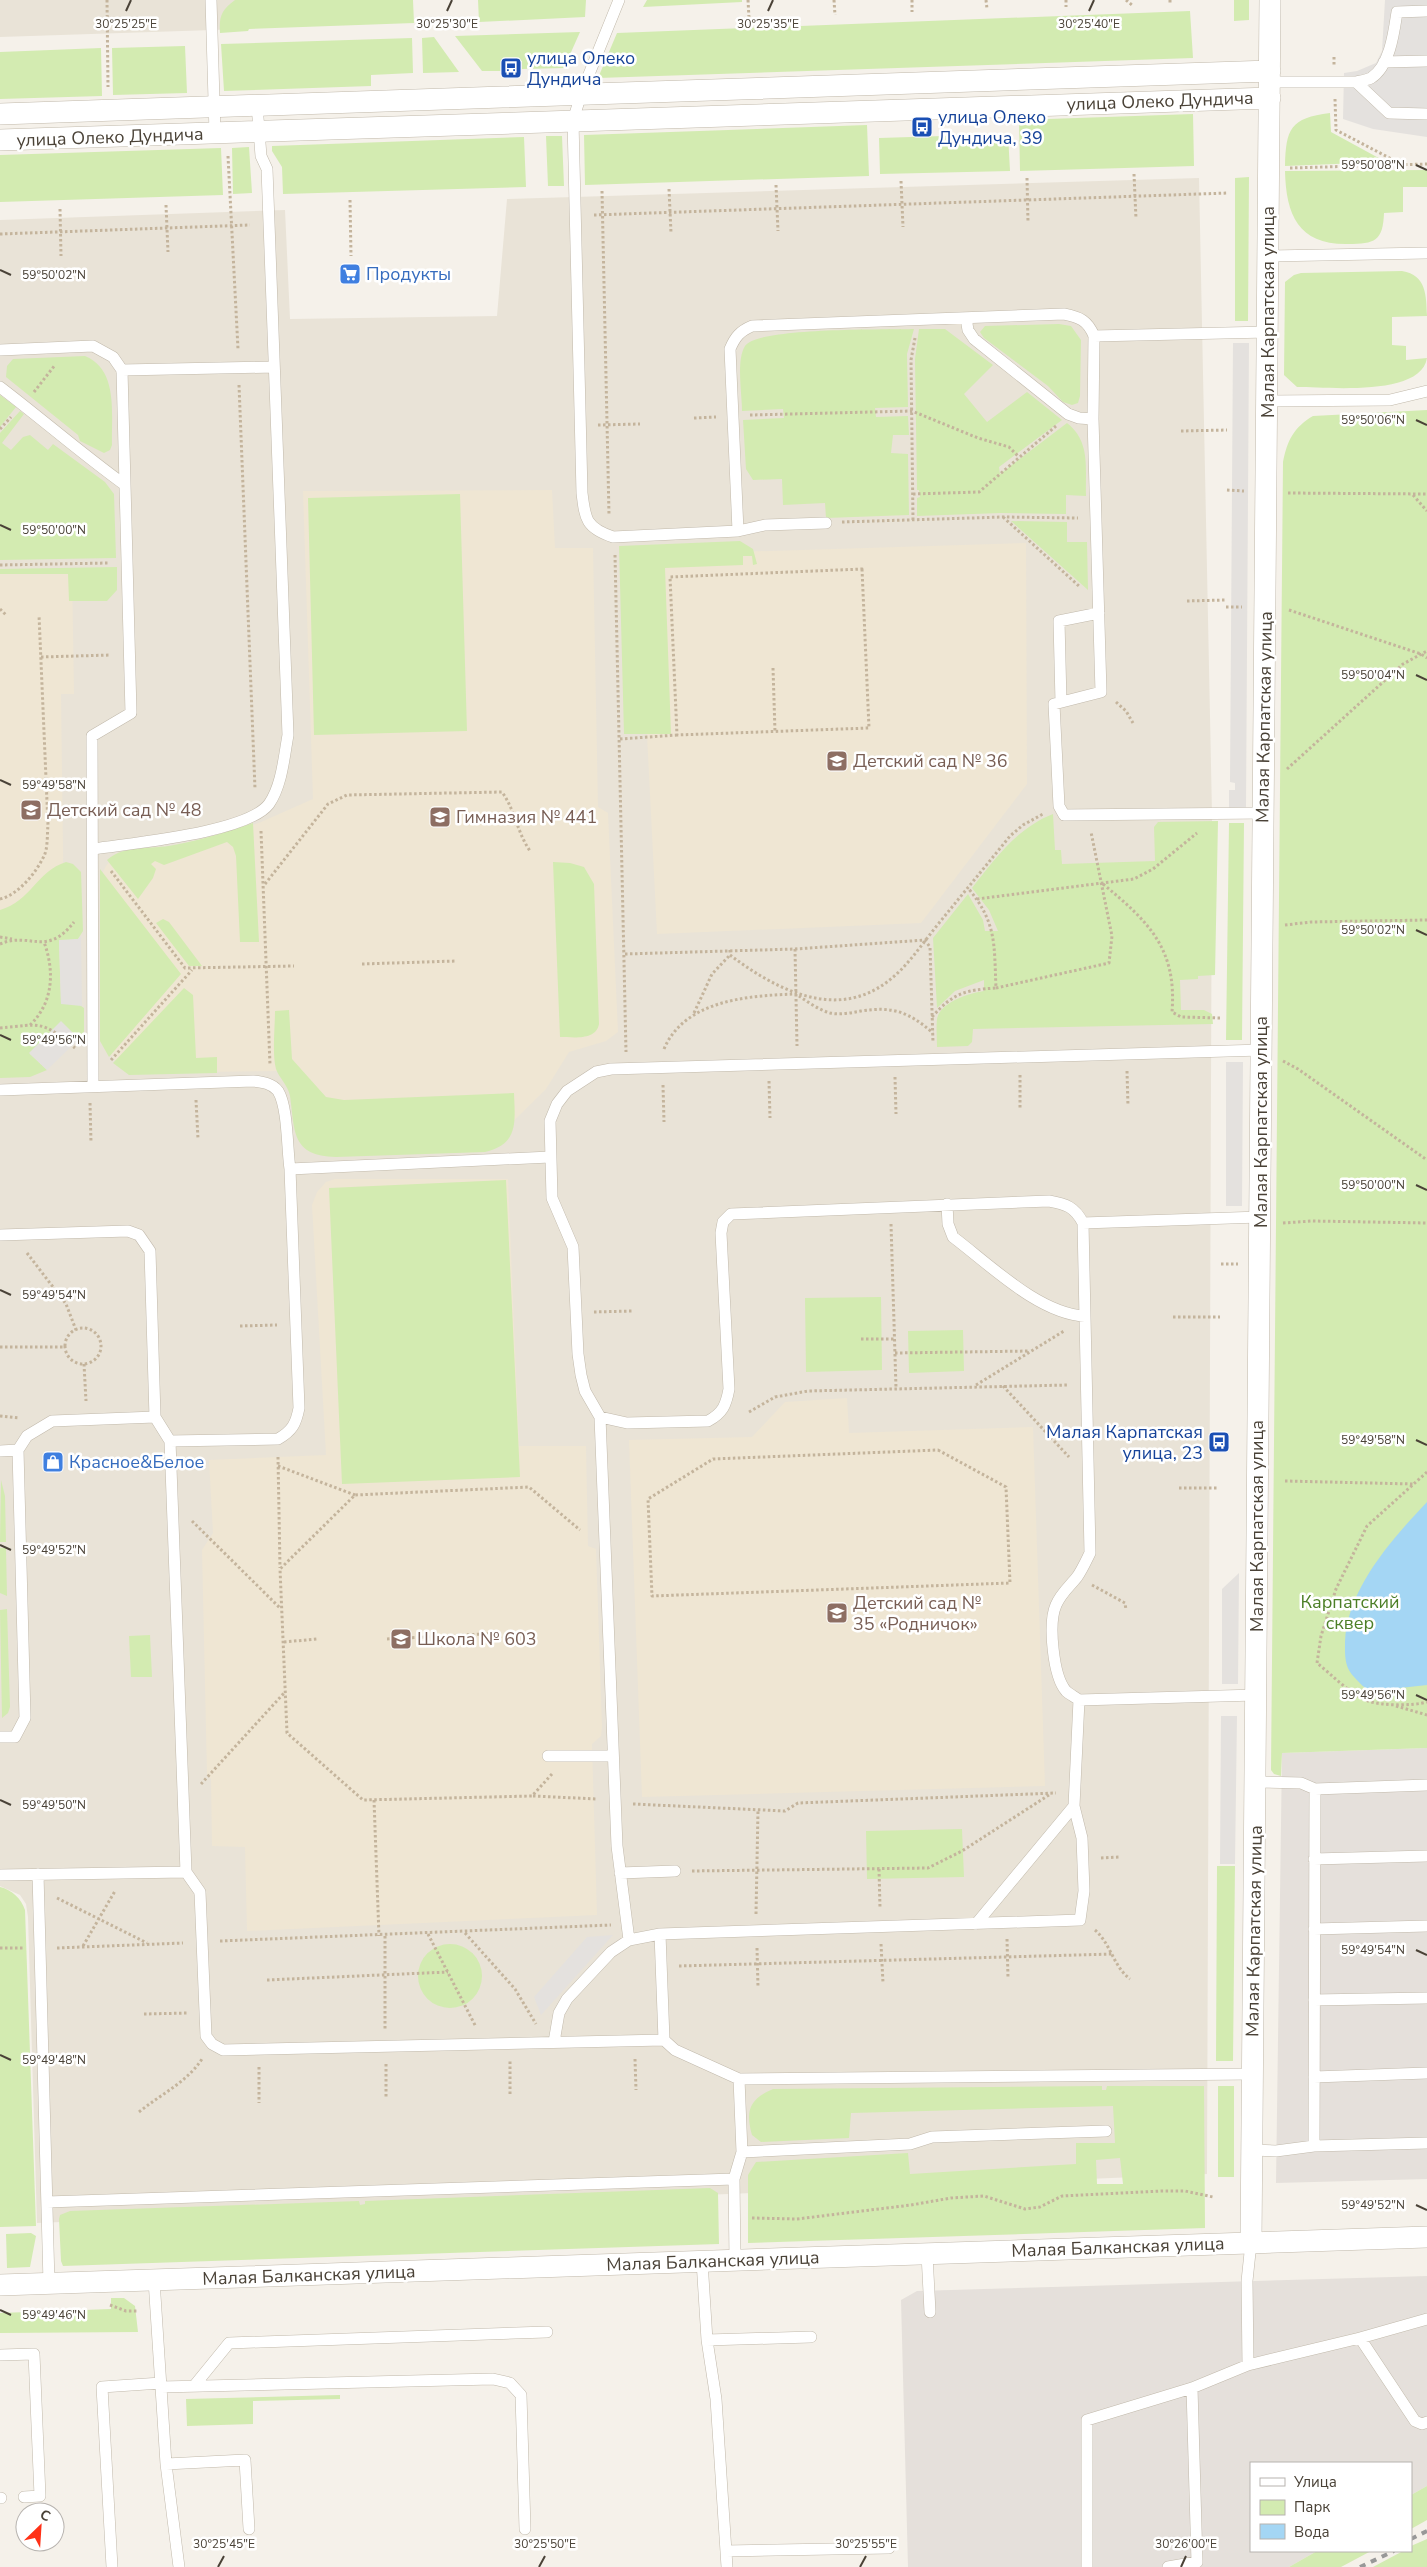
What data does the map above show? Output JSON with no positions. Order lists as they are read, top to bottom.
{
  "streets": {
    "street": ["улица Олеко Дундича", "Малая Карпатская улица", "Малая Балканская улица"]
  },
  "crossings": [
    ["улица Олеко Дундича", "Малая Карпатская улица"],
    ["Малая Карпатская улица", "Малая Балканская улица"]
  ],
  "parks": ["Карпатский сквер"],
  "places": {
    "bus stop": ["улица Олеко Дундича", "улица Олеко Дундича, 39", "Малая Карпатская улица, 23"],
    "supermarket": ["Продукты"],
    "school or university": [
      "Детский сад № 36",
      "Детский сад № 48",
      "Гимназия № 441",
      "Детский сад № 35 «Родничок»",
      "Школа № 603"
    ],
    "shop": ["Красное&Белое"]
  },
  "legend": ["Улица", "Парк", "Вода"],
  "north": "top right",
  "coordinates": [
    "30°25'25\"E",
    "30°25'30\"E",
    "30°25'35\"E",
    "30°25'40\"E",
    "59°50'08\"N",
    "59°50'02\"N",
    "59°50'06\"N",
    "59°50'00\"N",
    "59°50'04\"N",
    "59°49'58\"N",
    "59°49'56\"N",
    "59°49'54\"N",
    "59°49'52\"N",
    "59°49'50\"N",
    "59°49'48\"N",
    "59°49'46\"N",
    "30°25'45\"E",
    "30°25'50\"E",
    "30°25'55\"E",
    "30°26'00\"E"
  ]
}
